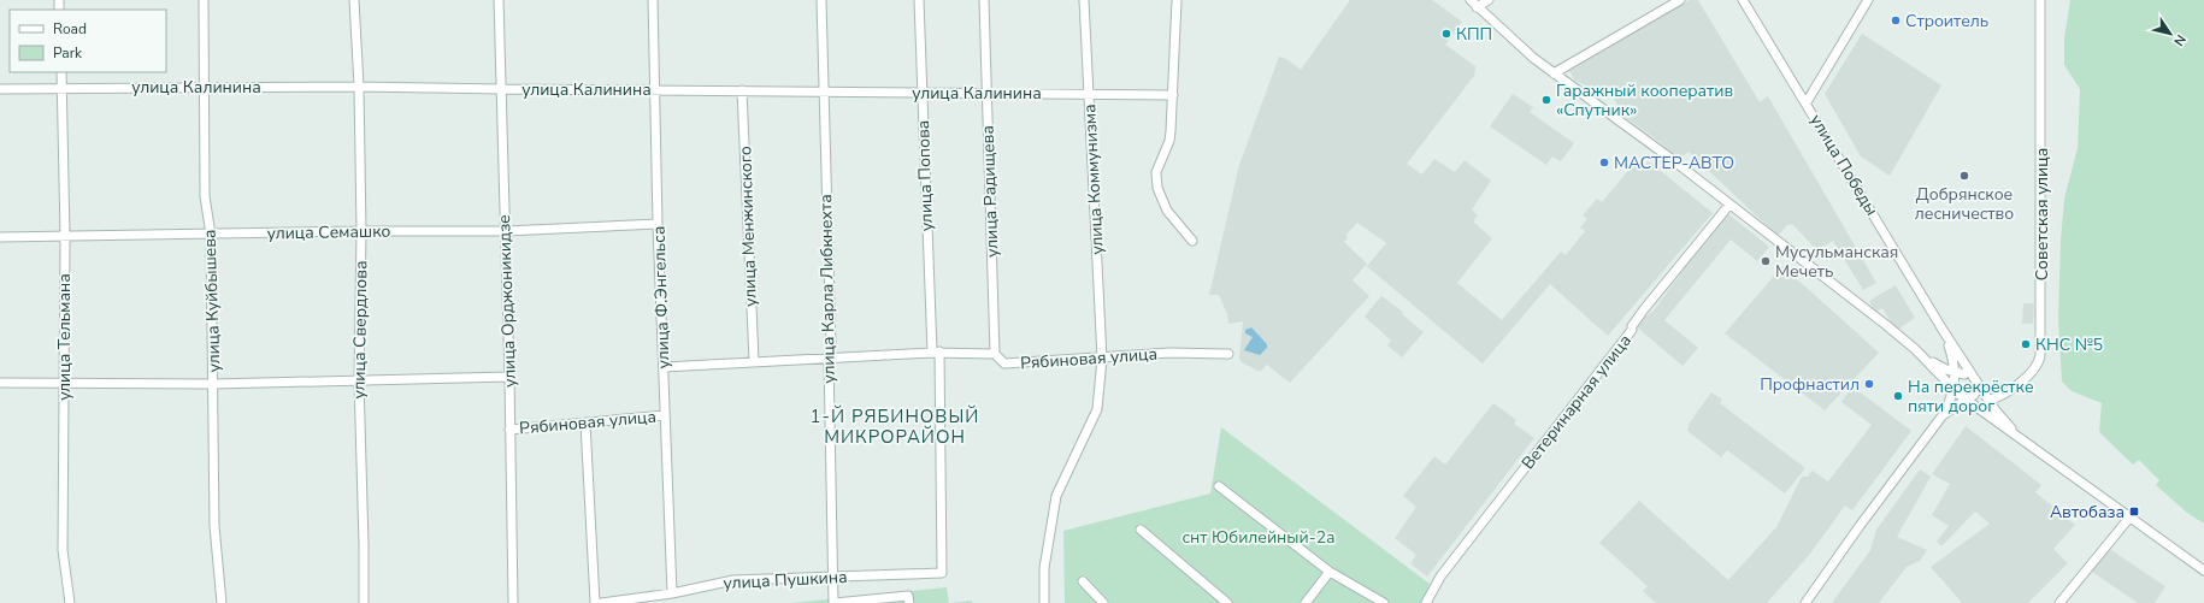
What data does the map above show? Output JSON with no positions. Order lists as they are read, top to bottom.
{
  "streets": {
    "street": [
      "улица Калинина",
      "улица Победы",
      "улица Попова",
      "улица Коммунизма",
      "улица Радищева",
      "Советская улица",
      "улица Менжинского",
      "улица Семашко",
      "улица Карла Либкнехта",
      "улица Ф.Энгельса",
      "улица Куйбышева",
      "улица Орджоникидзе",
      "улица Свердлова",
      "улица Тельмана",
      "Рябиновая улица",
      "Ветеринарная улица",
      "улица Пушкина"
    ]
  },
  "crossings": [
    ["улица Калинина", "улица Попова"],
    ["улица Калинина", "улица Коммунизма"],
    ["улица Калинина", "улица Радищева"],
    ["улица Калинина", "улица Менжинского"],
    ["улица Калинина", "улица Карла Либкнехта"],
    ["улица Калинина", "улица Ф.Энгельса"],
    ["улица Калинина", "улица Куйбышева"],
    ["улица Калинина", "улица Орджоникидзе"],
    ["улица Калинина", "улица Свердлова"],
    ["улица Калинина", "улица Тельмана"],
    ["улица Победы", "Советская улица"],
    ["улица Попова", "Рябиновая улица"],
    ["улица Попова", "улица Пушкина"],
    ["улица Коммунизма", "Рябиновая улица"],
    ["улица Радищева", "Рябиновая улица"],
    ["улица Менжинского", "Рябиновая улица"],
    ["улица Семашко", "улица Ф.Энгельса"],
    ["улица Семашко", "улица Куйбышева"],
    ["улица Семашко", "улица Орджоникидзе"],
    ["улица Семашко", "улица Свердлова"],
    ["улица Семашко", "улица Тельмана"],
    ["улица Карла Либкнехта", "Рябиновая улица"],
    ["улица Карла Либкнехта", "улица Пушкина"],
    ["улица Ф.Энгельса", "Рябиновая улица"],
    ["улица Ф.Энгельса", "улица Пушкина"],
    ["улица Орджоникидзе", "Рябиновая улица"]
  ],
  "districts": ["1-Й РЯБИНОВЫЙ МИКРОРАЙОН"],
  "parks": ["снт Юбилейный-2а"],
  "places": {
    "other": [
      "Строитель",
      "КПП",
      "Гаражный кооператив «Спутник»",
      "МАСТЕР-АВТО",
      "Добрянское лесничество",
      "Мусульманская Мечеть",
      "КНС №5",
      "Профнастил",
      "На перекрёстке пяти дорог"
    ],
    "transit": ["Автобаза"]
  },
  "legend": ["Road", "Park"],
  "north": "bottom right"
}
